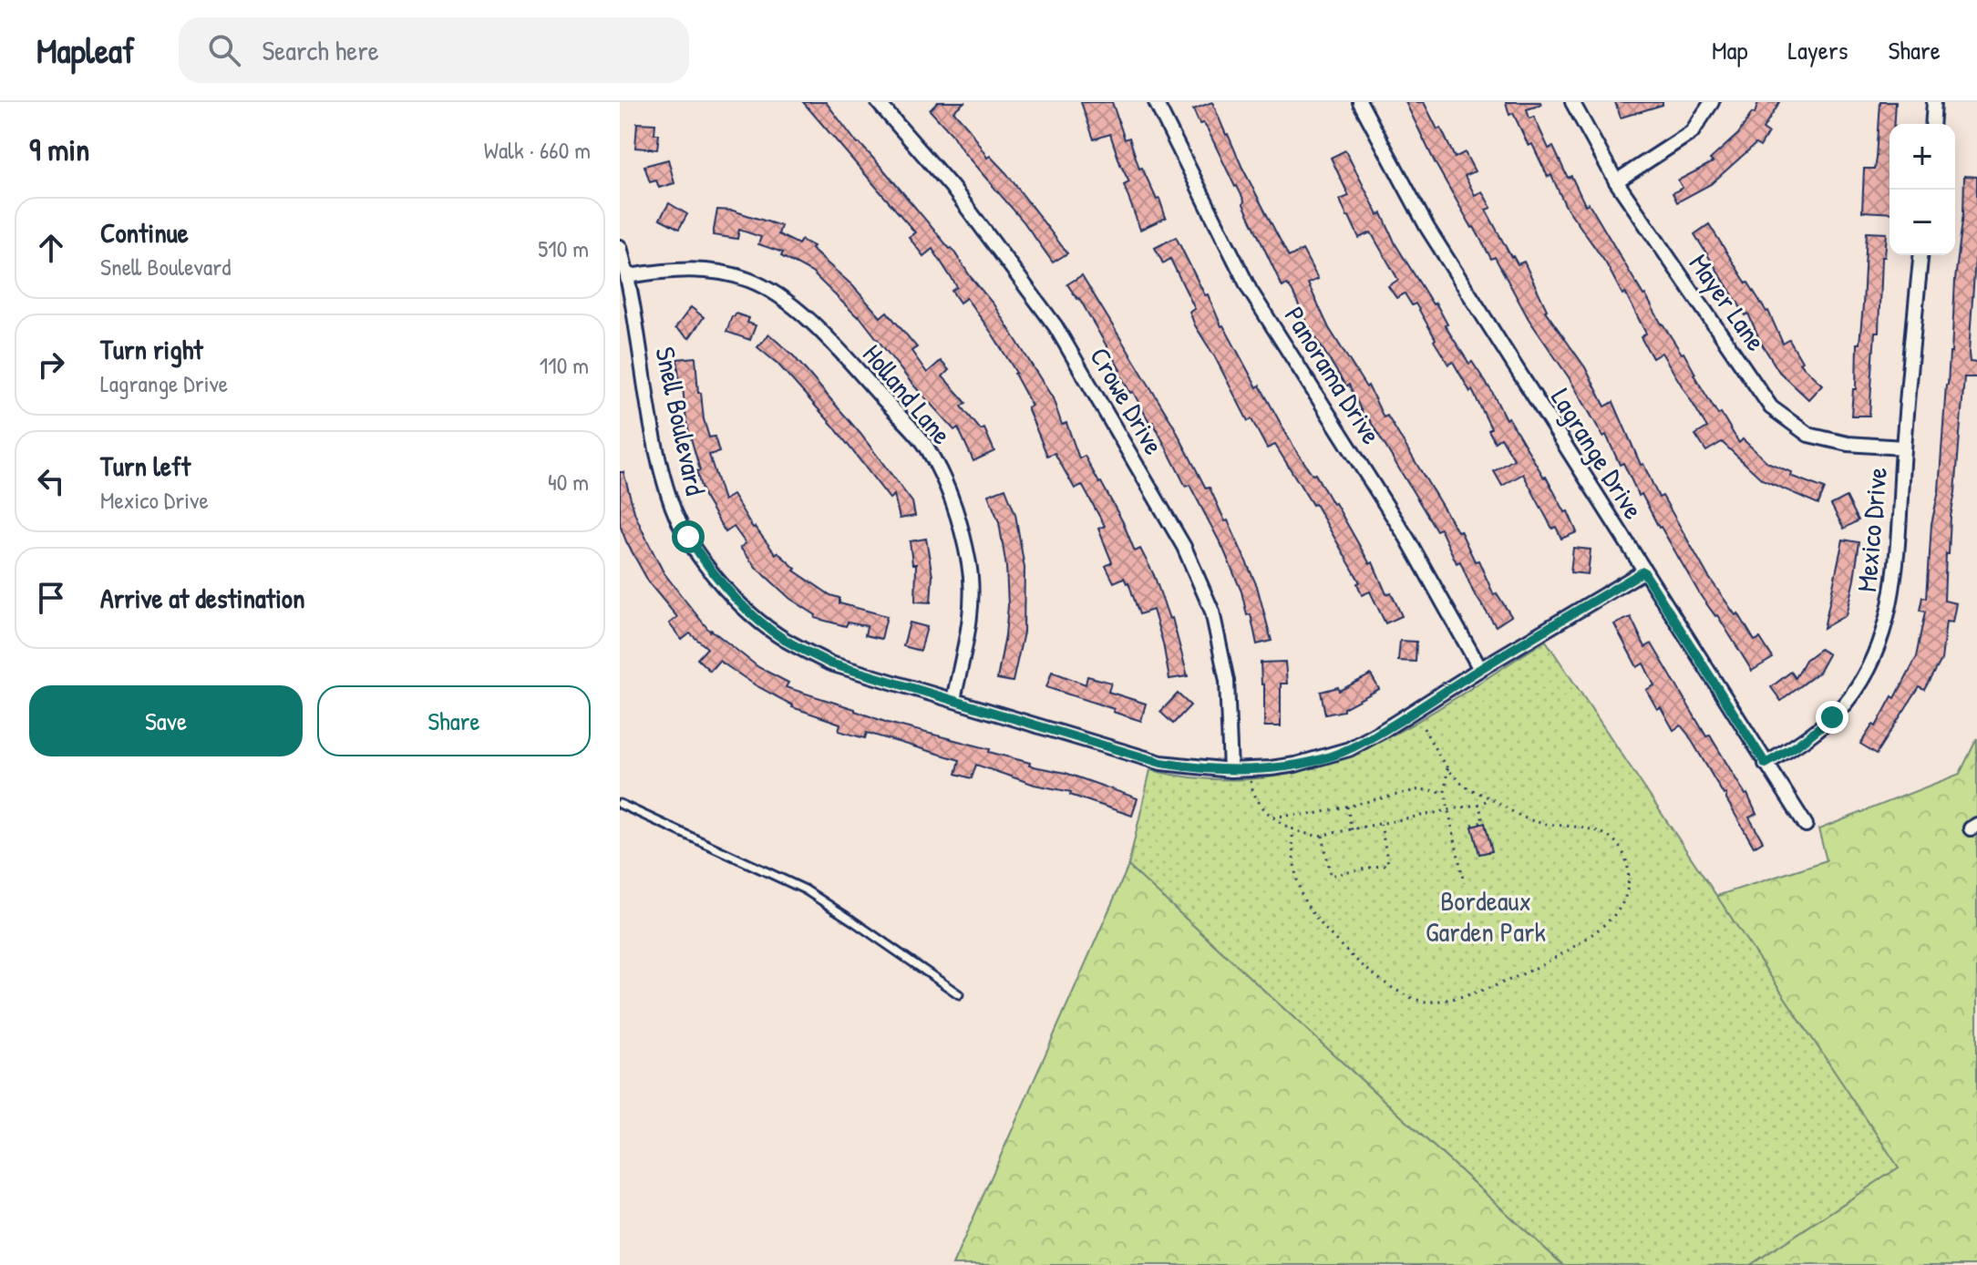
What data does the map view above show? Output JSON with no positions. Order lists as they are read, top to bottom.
{
  "streets": {
    "street": [
      "Mayer Lane",
      "Panorama Drive",
      "Holland Lane",
      "Crowe Drive",
      "Snell Boulevard",
      "Lagrange Drive",
      "Mexico Drive"
    ]
  },
  "crossings": [
    ["Mayer Lane", "Mexico Drive"],
    ["Panorama Drive", "Snell Boulevard"],
    ["Holland Lane", "Snell Boulevard"],
    ["Crowe Drive", "Snell Boulevard"],
    ["Snell Boulevard", "Lagrange Drive"],
    ["Lagrange Drive", "Mexico Drive"]
  ],
  "parks": ["Bordeaux Garden Park"],
  "page": {
    "header": "Mapleaf",
    "search": "Search here",
    "nav": ["Map", "Layers", "Share"],
    "heading": ["9 min", "Walk · 660 m"],
    "map_buttons": ["+", "−"],
    "list": [
      ["Continue", "Snell Boulevard", "510 m"],
      ["Turn right", "Lagrange Drive", "110 m"],
      ["Turn left", "Mexico Drive", "40 m"],
      "Arrive at destination"
    ],
    "buttons": ["Save", "Share"]
  }
}
